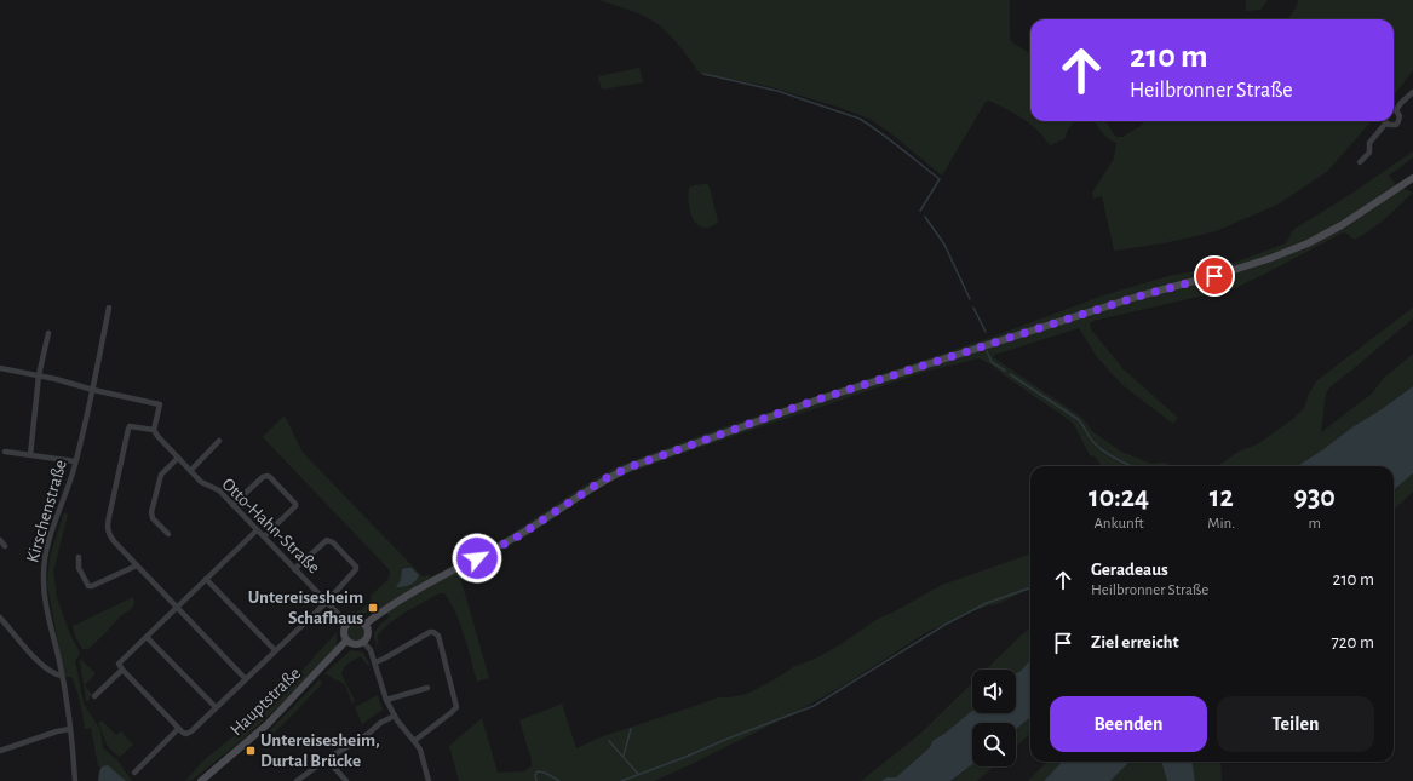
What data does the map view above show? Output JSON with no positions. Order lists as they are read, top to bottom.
{
  "streets": {
    "main road": ["Hauptstraße"],
    "street": ["Kirschenstraße", "Otto-Hahn-Straße"]
  },
  "crossings": [
    ["Otto-Hahn-Straße", "Hauptstraße"]
  ],
  "places": {
    "transit": ["Untereisesheim Schafhaus", "Untereisesheim, Durtal Brücke"]
  },
  "page": {
    "turn": ["210 m", "Heilbronner Straße"],
    "eta": [
      "10:24",
      "Ankunft",
      "12",
      "Min.",
      "930",
      "m"
    ],
    "list": [
      {
        "name": "Geradeaus",
        "note": "Heilbronner Straße",
        "value": "210 m"
      },
      {
        "name": "Ziel erreicht",
        "value": "720 m"
      }
    ],
    "buttons": ["Beenden", "Teilen"]
  }
}
